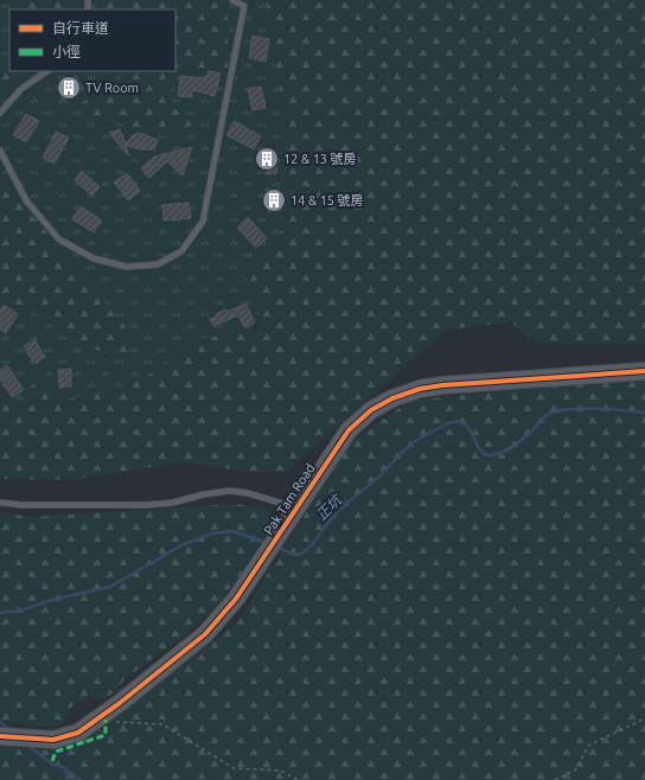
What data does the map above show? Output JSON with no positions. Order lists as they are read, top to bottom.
{
  "streets": {
    "street": ["Pak Tam Road"]
  },
  "water": ["正坑"],
  "places": {
    "building": ["TV Room", "12 & 13 號房", "14 & 15 號房"]
  },
  "legend": ["自行車道", "小徑"]
}
